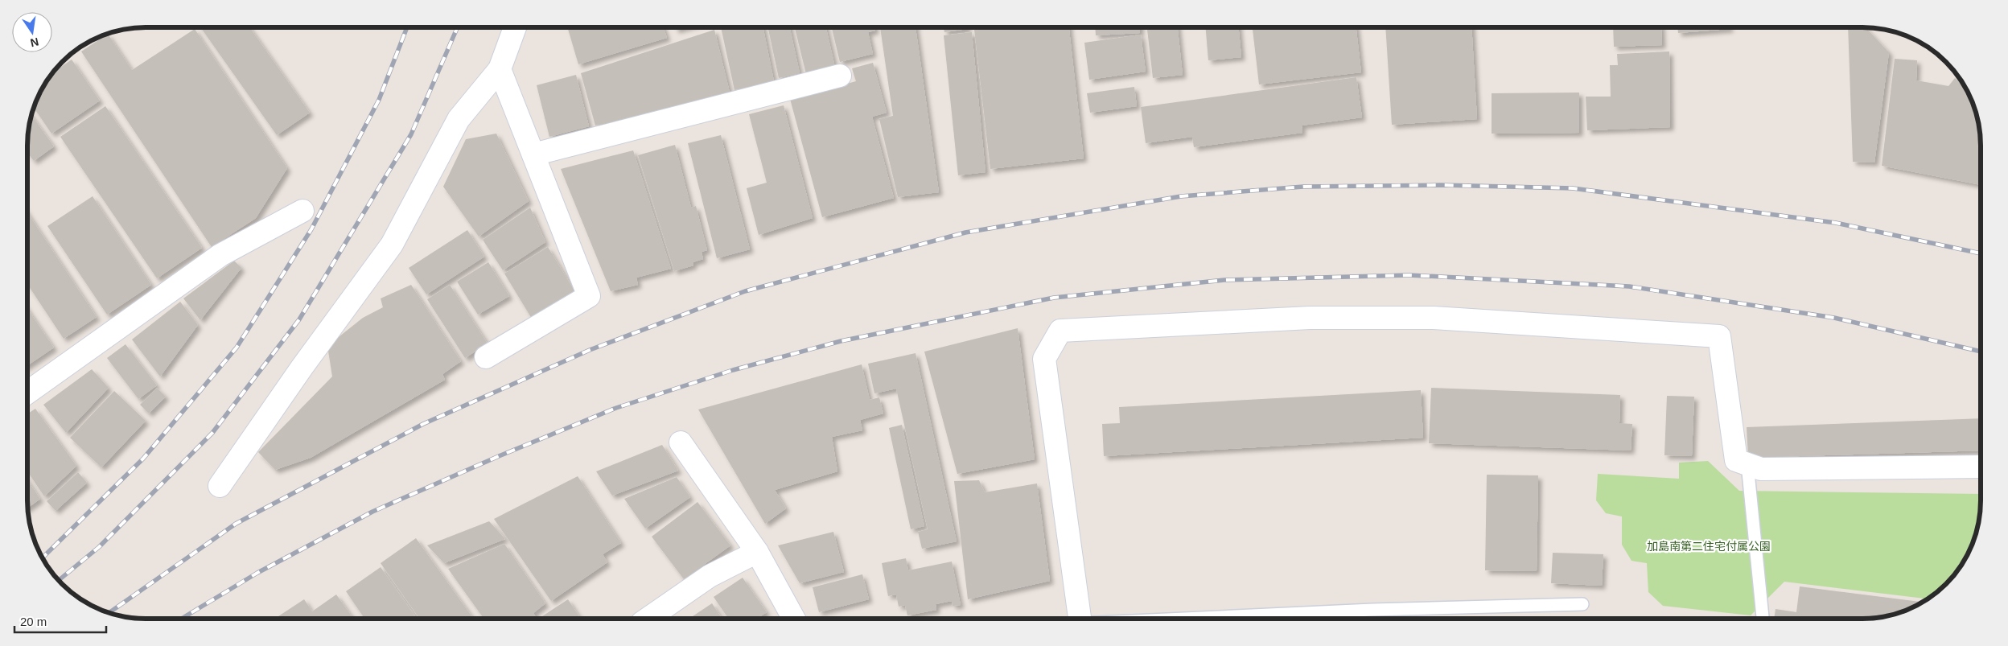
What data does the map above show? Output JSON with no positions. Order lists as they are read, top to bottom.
{
  "parks": ["加島南第二住宅付属公園"],
  "scale_bar": "20 m",
  "north": "bottom"
}
